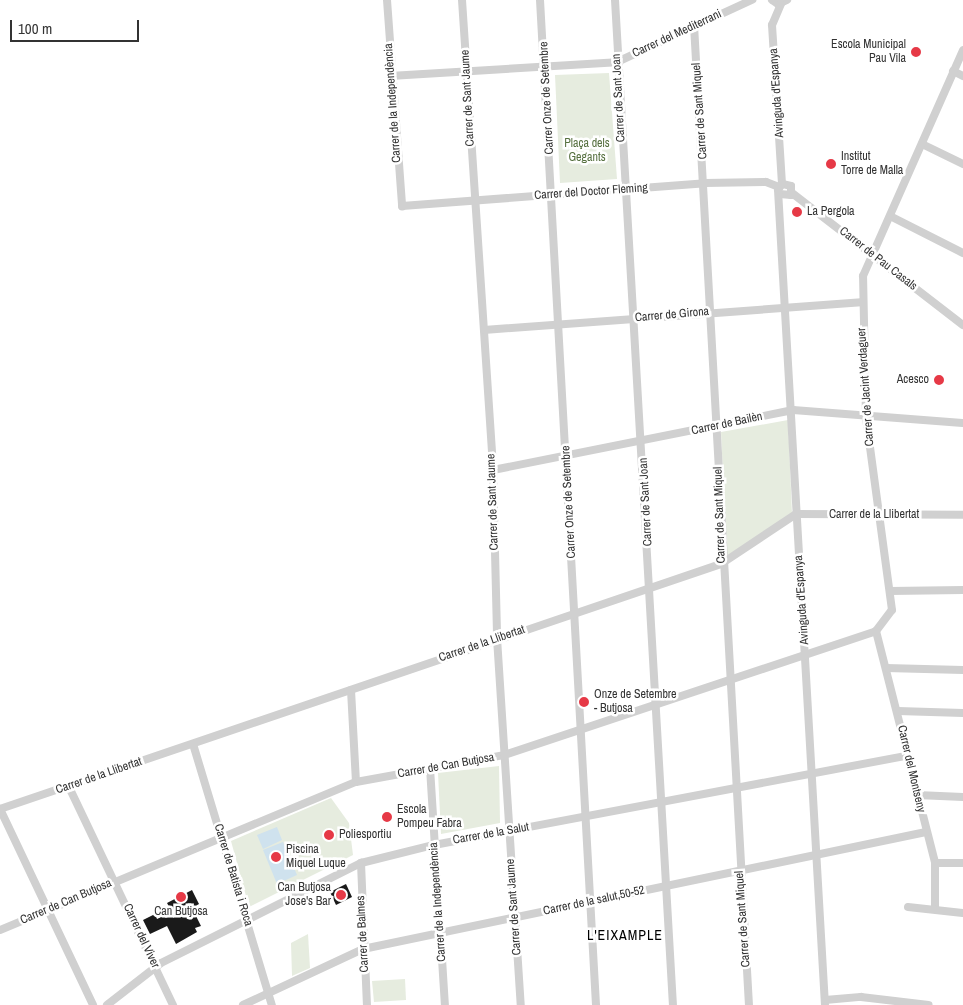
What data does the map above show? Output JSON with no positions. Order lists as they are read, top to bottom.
{
  "streets": {
    "street": [
      "Carrer del Mediterrani",
      "Avinguda d'Espanya",
      "Carrer de Sant Jaume",
      "Carrer Onze de Setembre",
      "Carrer de Sant Joan",
      "Carrer de la Independència",
      "Carrer de Sant Miquel",
      "Carrer del Doctor Fleming",
      "Carrer de Pau Casals",
      "Carrer de Girona",
      "Carrer de Jacint Verdaguer",
      "Carrer de Bailèn",
      "Carrer de la Llibertat",
      "Carrer de Can Butjosa",
      "Carrer del Montseny",
      "Carrer de la Salut",
      "Carrer de Batista i Roca",
      "Carrer de la salut,50-52",
      "Carrer de Balmes",
      "Carrer del Viver"
    ]
  },
  "crossings": [
    ["Carrer del Mediterrani", "Carrer de Sant Jaume"],
    ["Carrer del Mediterrani", "Carrer Onze de Setembre"],
    ["Carrer del Mediterrani", "Carrer de Sant Joan"],
    ["Carrer del Mediterrani", "Carrer de la Independència"],
    ["Carrer del Mediterrani", "Carrer de Sant Miquel"],
    ["Avinguda d'Espanya", "Carrer del Doctor Fleming"],
    ["Avinguda d'Espanya", "Carrer de Pau Casals"],
    ["Avinguda d'Espanya", "Carrer de Girona"],
    ["Avinguda d'Espanya", "Carrer de Bailèn"],
    ["Avinguda d'Espanya", "Carrer de la Llibertat"],
    ["Avinguda d'Espanya", "Carrer de Can Butjosa"],
    ["Avinguda d'Espanya", "Carrer de la Salut"],
    ["Avinguda d'Espanya", "Carrer de la salut,50-52"],
    ["Carrer de Sant Jaume", "Carrer del Doctor Fleming"],
    ["Carrer de Sant Jaume", "Carrer de Girona"],
    ["Carrer de Sant Jaume", "Carrer de Bailèn"],
    ["Carrer de Sant Jaume", "Carrer de la Llibertat"],
    ["Carrer de Sant Jaume", "Carrer de Can Butjosa"],
    ["Carrer de Sant Jaume", "Carrer de la Salut"],
    ["Carrer de Sant Jaume", "Carrer de la salut,50-52"],
    ["Carrer Onze de Setembre", "Carrer del Doctor Fleming"],
    ["Carrer Onze de Setembre", "Carrer de Girona"],
    ["Carrer Onze de Setembre", "Carrer de Bailèn"],
    ["Carrer Onze de Setembre", "Carrer de la Llibertat"],
    ["Carrer Onze de Setembre", "Carrer de Can Butjosa"],
    ["Carrer Onze de Setembre", "Carrer de la Salut"],
    ["Carrer Onze de Setembre", "Carrer de la salut,50-52"],
    ["Carrer de Sant Joan", "Carrer del Doctor Fleming"],
    ["Carrer de Sant Joan", "Carrer de Girona"],
    ["Carrer de Sant Joan", "Carrer de Bailèn"],
    ["Carrer de Sant Joan", "Carrer de la Llibertat"],
    ["Carrer de Sant Joan", "Carrer de Can Butjosa"],
    ["Carrer de Sant Joan", "Carrer de la Salut"],
    ["Carrer de Sant Joan", "Carrer de la salut,50-52"],
    ["Carrer de la Independència", "Carrer del Doctor Fleming"],
    ["Carrer de la Independència", "Carrer de Can Butjosa"],
    ["Carrer de la Independència", "Carrer de la Salut"],
    ["Carrer de la Independència", "Carrer de la salut,50-52"],
    ["Carrer de Sant Miquel", "Carrer del Doctor Fleming"],
    ["Carrer de Sant Miquel", "Carrer de Girona"],
    ["Carrer de Sant Miquel", "Carrer de Bailèn"],
    ["Carrer de Sant Miquel", "Carrer de la Llibertat"],
    ["Carrer de Sant Miquel", "Carrer de Can Butjosa"],
    ["Carrer de Sant Miquel", "Carrer de la Salut"],
    ["Carrer de Sant Miquel", "Carrer de la salut,50-52"],
    ["Carrer del Doctor Fleming", "Carrer de Pau Casals"],
    ["Carrer de Pau Casals", "Carrer de Jacint Verdaguer"],
    ["Carrer de Girona", "Carrer de Jacint Verdaguer"],
    ["Carrer de Jacint Verdaguer", "Carrer de Bailèn"],
    ["Carrer de Jacint Verdaguer", "Carrer de la Llibertat"],
    ["Carrer de Jacint Verdaguer", "Carrer de Can Butjosa"],
    ["Carrer de Jacint Verdaguer", "Carrer del Montseny"],
    ["Carrer de la Llibertat", "Carrer de Batista i Roca"],
    ["Carrer de la Llibertat", "Carrer del Viver"],
    ["Carrer de Can Butjosa", "Carrer del Montseny"],
    ["Carrer de Can Butjosa", "Carrer de Batista i Roca"],
    ["Carrer de Can Butjosa", "Carrer del Viver"],
    ["Carrer del Montseny", "Carrer de la Salut"],
    ["Carrer del Montseny", "Carrer de la salut,50-52"],
    ["Carrer de la Salut", "Carrer de Batista i Roca"],
    ["Carrer de la Salut", "Carrer de Balmes"],
    ["Carrer de la Salut", "Carrer del Viver"],
    ["Carrer de Batista i Roca", "Carrer de la salut,50-52"],
    ["Carrer de la salut,50-52", "Carrer de Balmes"]
  ],
  "districts": ["L'EIXAMPLE"],
  "parks": ["Plaça dels Gegants"],
  "places": [
    "Escola Municipal Pau Vila",
    "Institut Torre de Malla",
    "La Pergola",
    "Acesco",
    "Onze de Setembre - Butjosa",
    "Escola Pompeu Fabra",
    "Poliesportiu",
    "Piscina Miquel Luque",
    "Can Butjosa Jose's Bar",
    "Can Butjosa"
  ],
  "scale_bar": "100 m"
}
